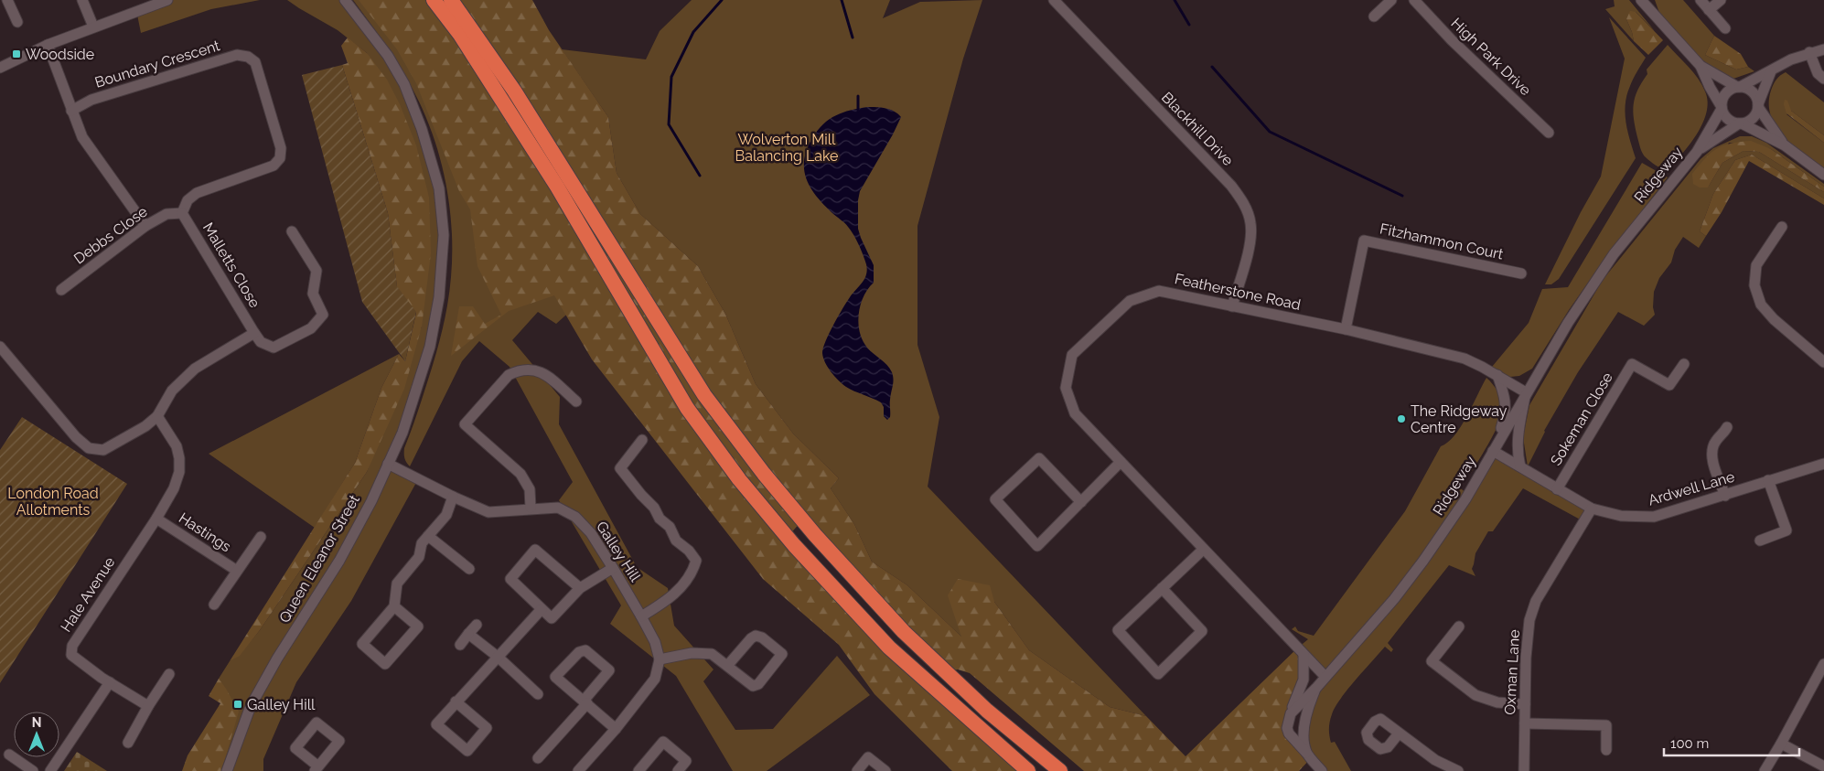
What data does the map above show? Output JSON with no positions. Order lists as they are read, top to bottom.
{
  "streets": {
    "street": [
      "High Park Drive",
      "Boundary Crescent",
      "Blackhill Drive",
      "Ridgeway",
      "Debbs Close",
      "Fitzhammon Court",
      "Malletts Close",
      "Featherstone Road",
      "Sokeman Close",
      "Ardwell Lane",
      "Hastings",
      "Galley Hill",
      "Queen Eleanor Street",
      "Hale Avenue",
      "Oxman Lane"
    ]
  },
  "crossings": [
    ["Boundary Crescent", "Debbs Close"],
    ["Boundary Crescent", "Malletts Close"],
    ["Blackhill Drive", "Featherstone Road"],
    ["Ridgeway", "Featherstone Road"],
    ["Ridgeway", "Ardwell Lane"],
    ["Debbs Close", "Malletts Close"],
    ["Fitzhammon Court", "Featherstone Road"],
    ["Sokeman Close", "Ardwell Lane"],
    ["Ardwell Lane", "Oxman Lane"],
    ["Hastings", "Hale Avenue"],
    ["Galley Hill", "Queen Eleanor Street"]
  ],
  "parks": ["Wolverton Mill Balancing Lake", "London Road Allotments"],
  "places": {
    "transit": ["Woodside", "Galley Hill"],
    "other": ["The Ridgeway Centre"]
  },
  "scale_bar": "100 m",
  "north": "top"
}
